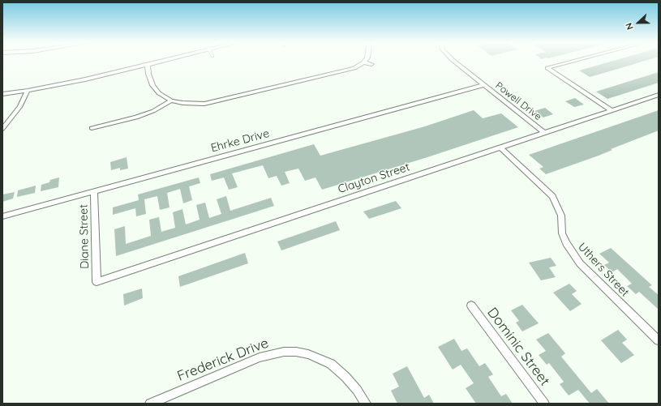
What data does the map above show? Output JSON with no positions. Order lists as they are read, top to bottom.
{
  "streets": {
    "street": [
      "Powell Drive",
      "Ehrke Drive",
      "Clayton Street",
      "Diane Street",
      "Uthers Street",
      "Dominic Street",
      "Frederick Drive"
    ]
  },
  "crossings": [
    ["Powell Drive", "Ehrke Drive"],
    ["Powell Drive", "Clayton Street"],
    ["Ehrke Drive", "Diane Street"],
    ["Clayton Street", "Diane Street"],
    ["Clayton Street", "Uthers Street"]
  ],
  "north": "left"
}
